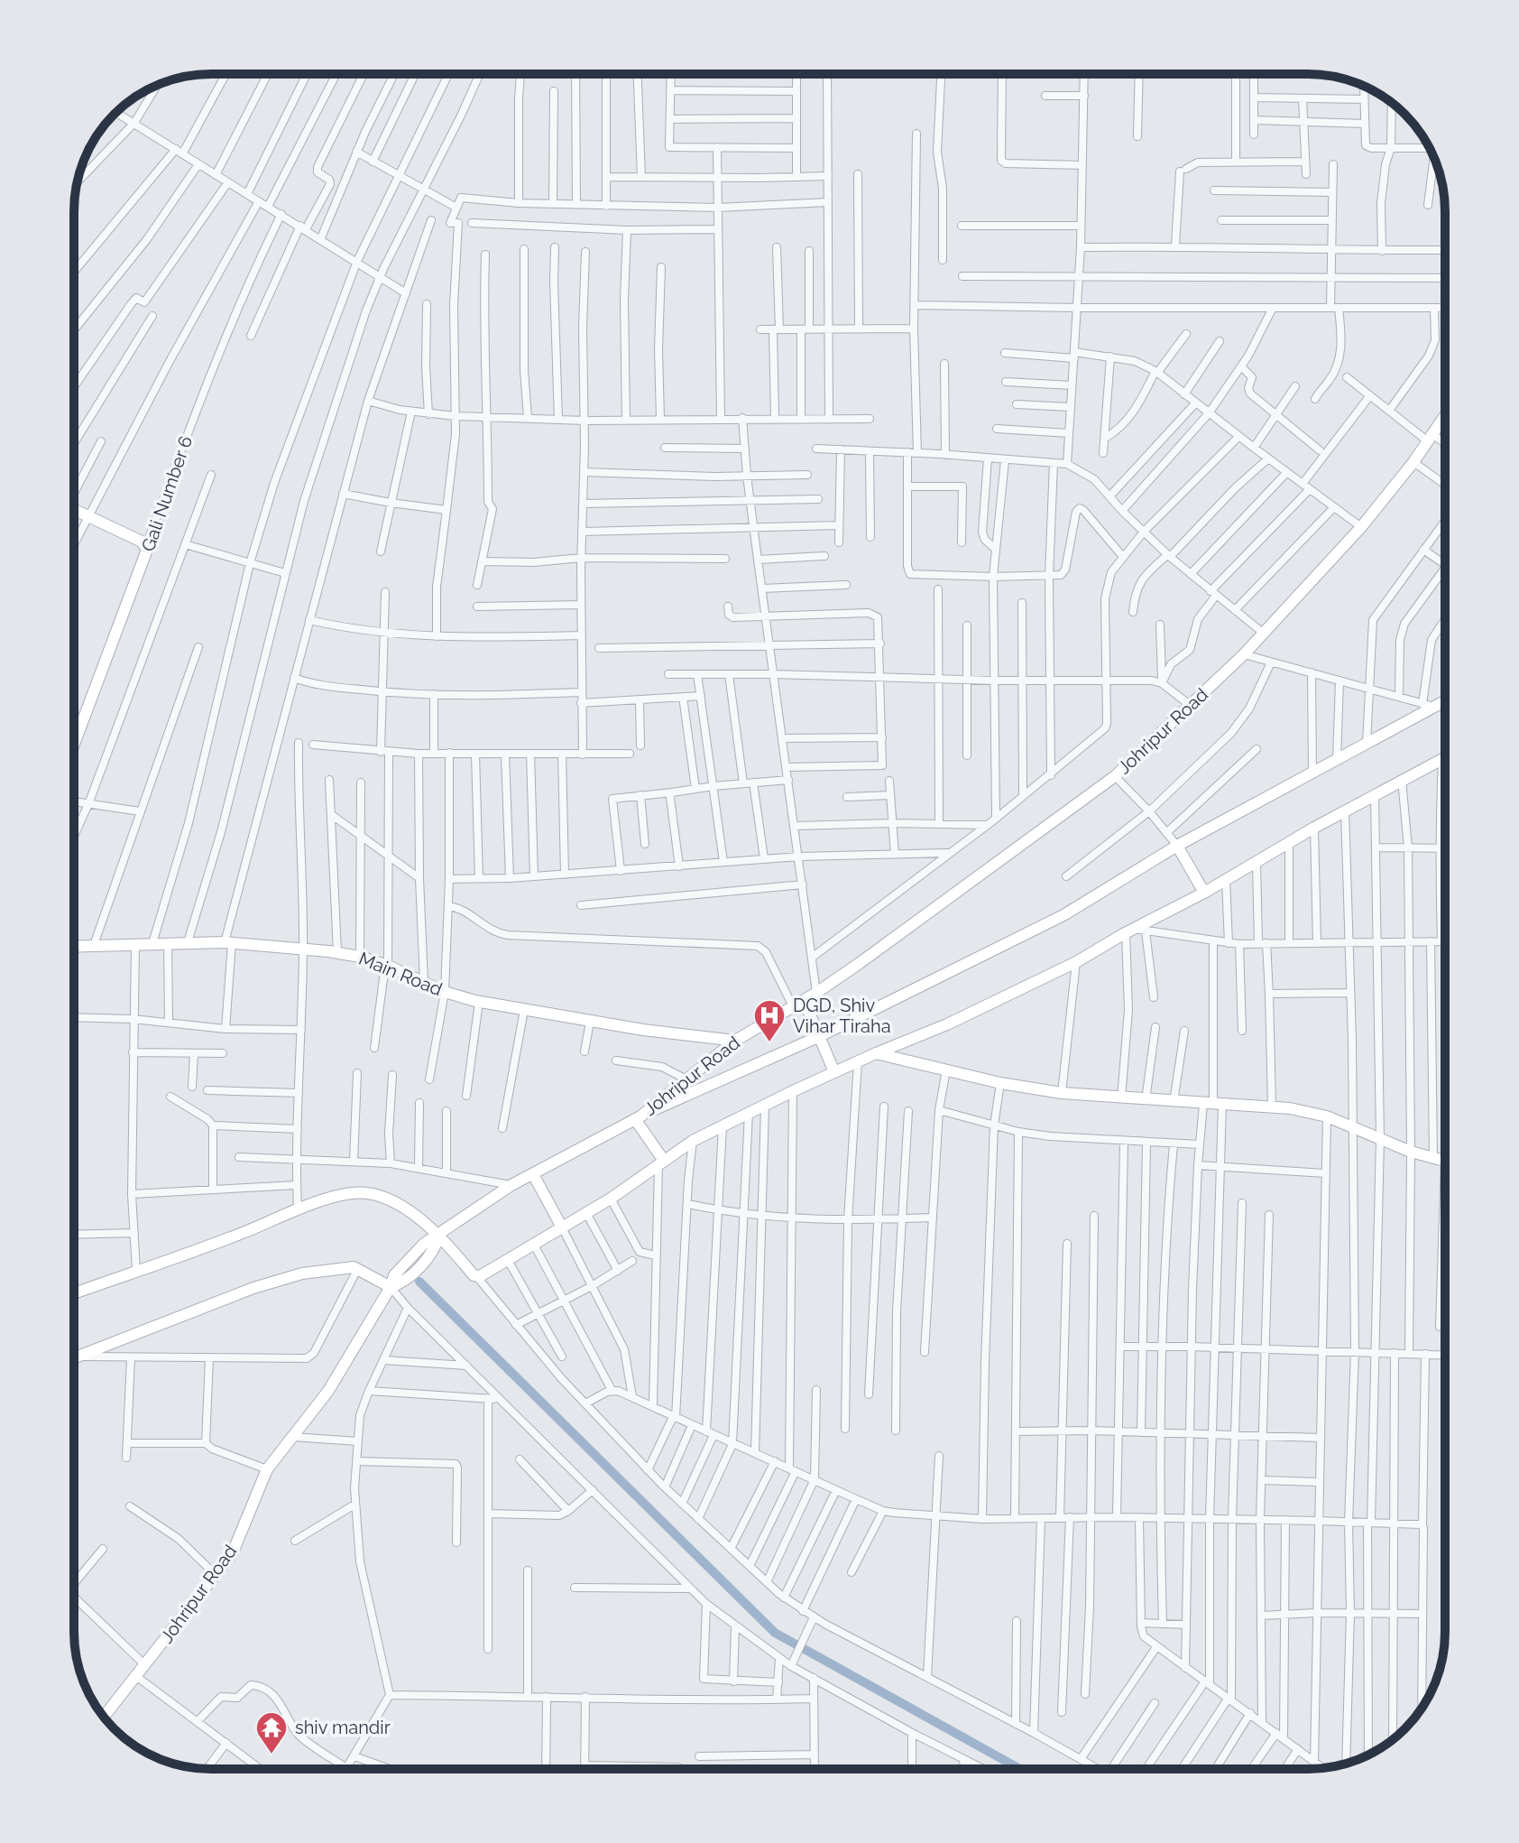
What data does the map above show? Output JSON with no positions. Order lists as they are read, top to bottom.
{
  "streets": {
    "street": ["Gali Number 6", "Johripur Road", "Main Road"]
  },
  "crossings": [
    ["Johripur Road", "Main Road"]
  ],
  "places": {
    "hospital": ["DGD, Shiv Vihar Tiraha"],
    "temple": ["shiv mandir"]
  }
}
